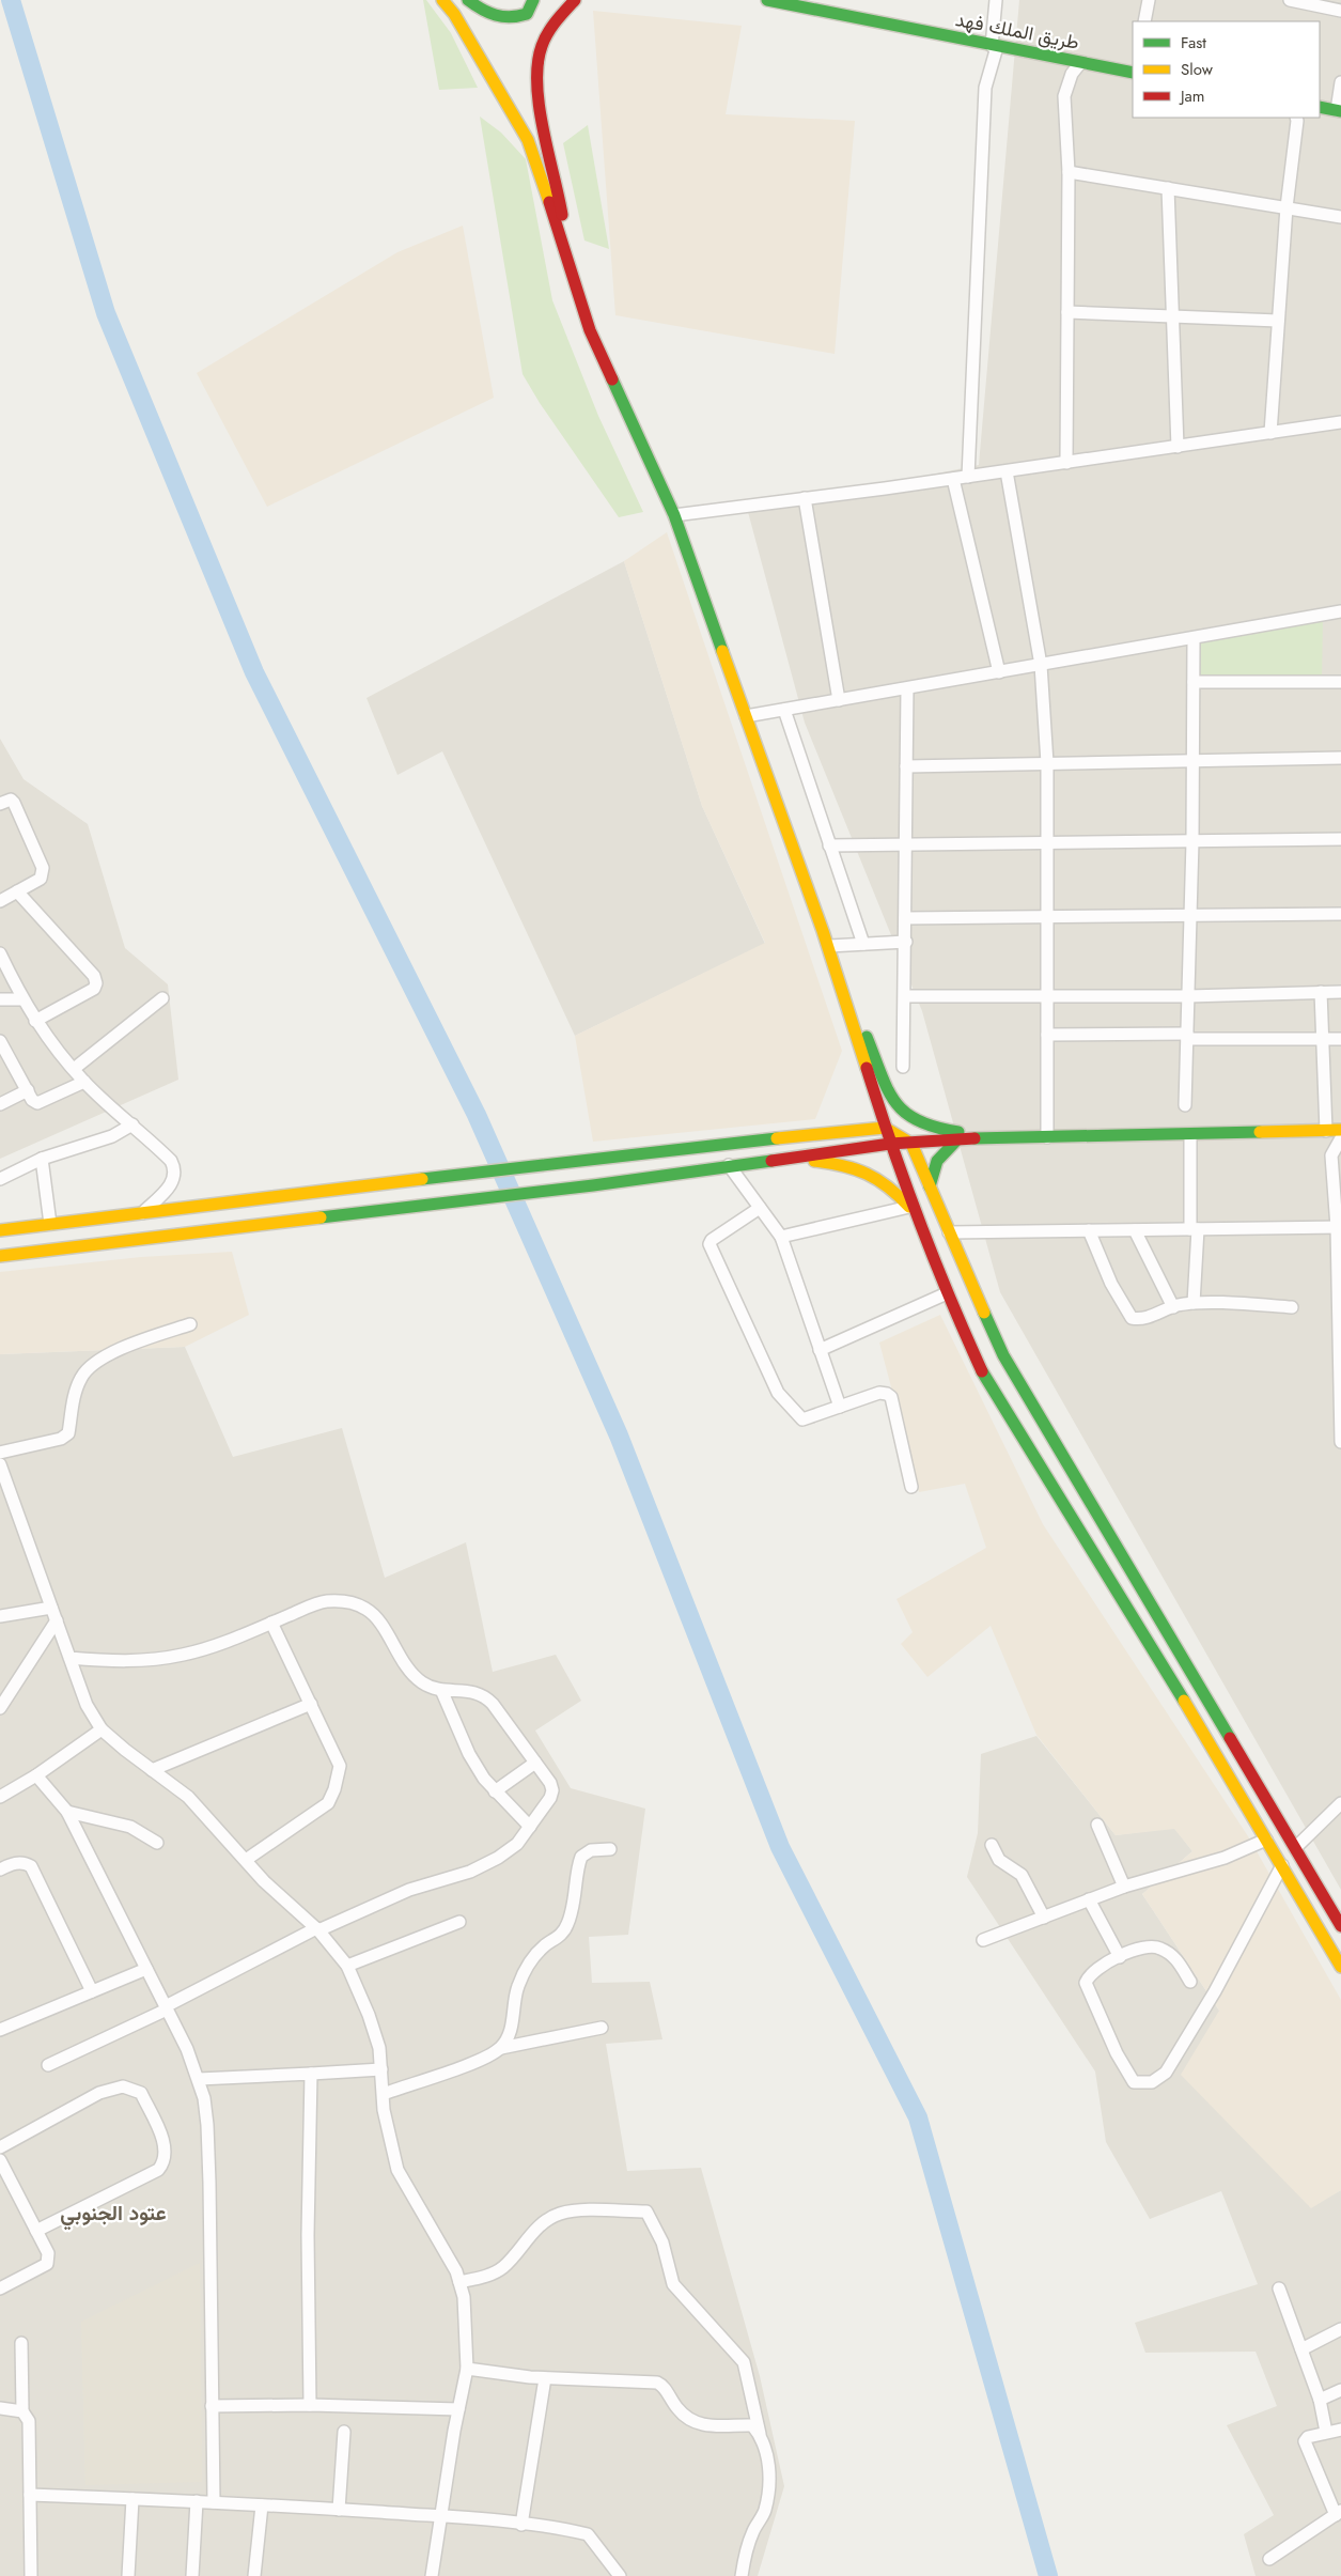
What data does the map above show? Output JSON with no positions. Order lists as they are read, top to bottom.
{
  "streets": {
    "street": ["طريق الملك فهد"]
  },
  "districts": ["عتود الجنوبي"],
  "legend": ["Fast", "Slow", "Jam"]
}
